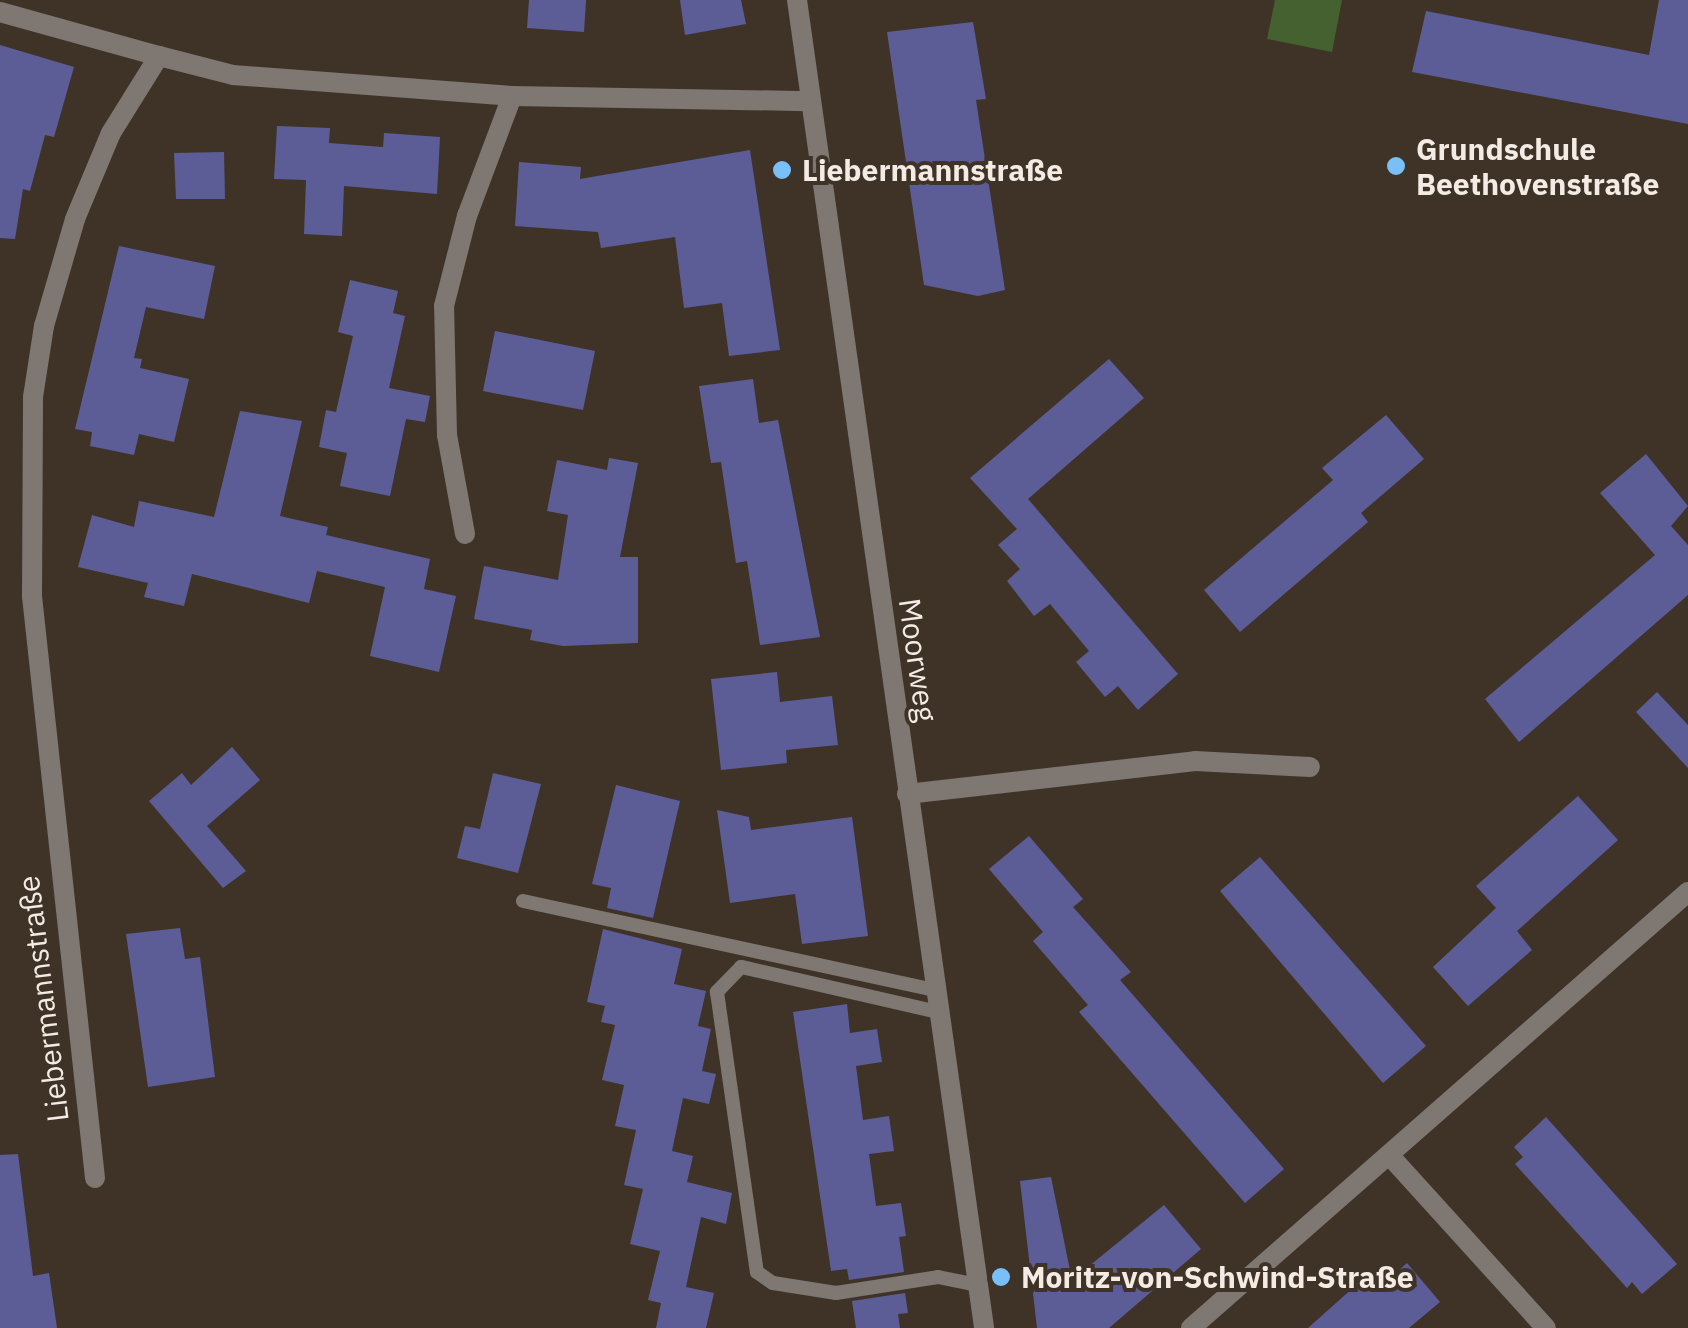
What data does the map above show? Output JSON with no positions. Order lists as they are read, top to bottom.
{
  "streets": {
    "street": ["Moorweg", "Liebermannstraße"]
  },
  "places": ["Grundschule Beethovenstraße", "Liebermannstraße", "Moritz-von-Schwind-Straße"]
}
